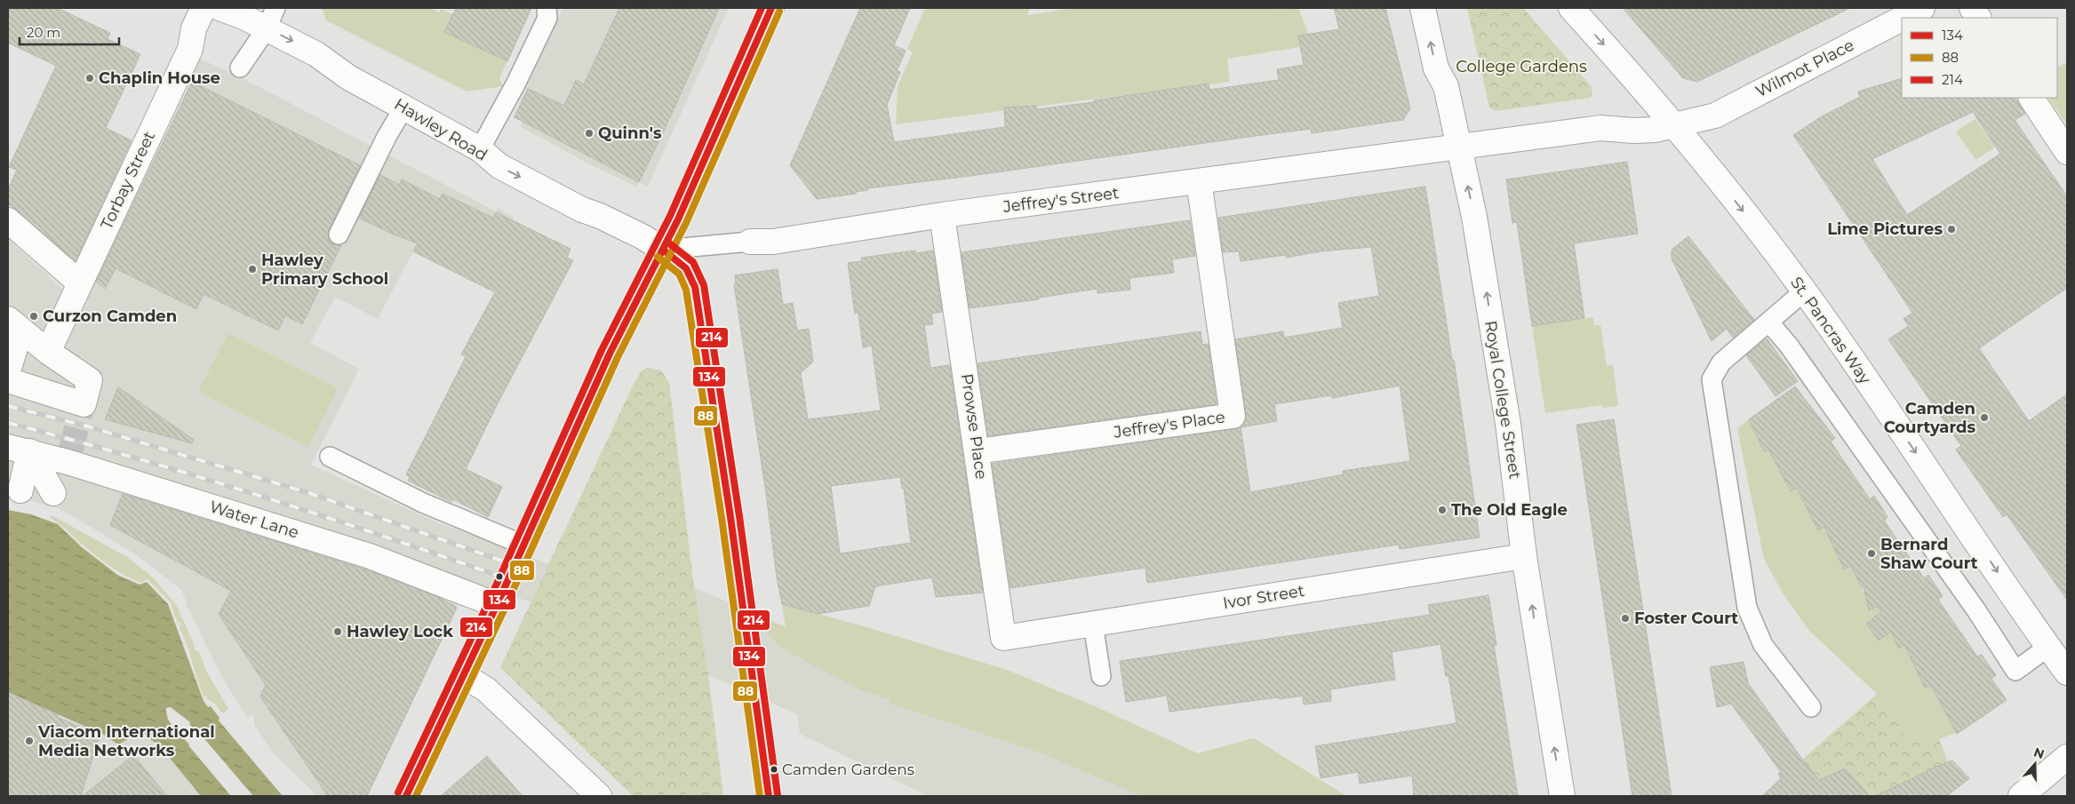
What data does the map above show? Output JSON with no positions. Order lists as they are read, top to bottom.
{
  "streets": {
    "main road": [
      "Wilmot Place",
      "Hawley Road",
      "Torbay Street",
      "Jeffrey's Street",
      "St. Pancras Way",
      "Royal College Street",
      "Jeffrey's Place",
      "Prowse Place",
      "Water Lane",
      "Ivor Street"
    ]
  },
  "crossings": [
    ["Wilmot Place", "Jeffrey's Street"],
    ["Wilmot Place", "St. Pancras Way"],
    ["Wilmot Place", "Royal College Street"],
    ["Hawley Road", "Jeffrey's Street"],
    ["Jeffrey's Street", "Royal College Street"],
    ["Jeffrey's Street", "Jeffrey's Place"],
    ["Jeffrey's Street", "Prowse Place"],
    ["Royal College Street", "Ivor Street"],
    ["Jeffrey's Place", "Prowse Place"],
    ["Prowse Place", "Ivor Street"]
  ],
  "one_way": ["St. Pancras Way", "Royal College Street"],
  "parks": ["College Gardens"],
  "places": [
    "Chaplin House",
    "Quinn's",
    "Lime Pictures",
    "Hawley Primary School",
    "Curzon Camden",
    "Camden Courtyards",
    "The Old Eagle",
    "Bernard Shaw Court",
    "Foster Court",
    "Hawley Lock",
    "Viacom International Media Networks",
    "Camden Gardens"
  ],
  "lines": ["transit line 134", "transit line 214", "transit line 88"],
  "legend": ["134", "88", "214"],
  "scale_bar": "20 m",
  "north": "top"
}
